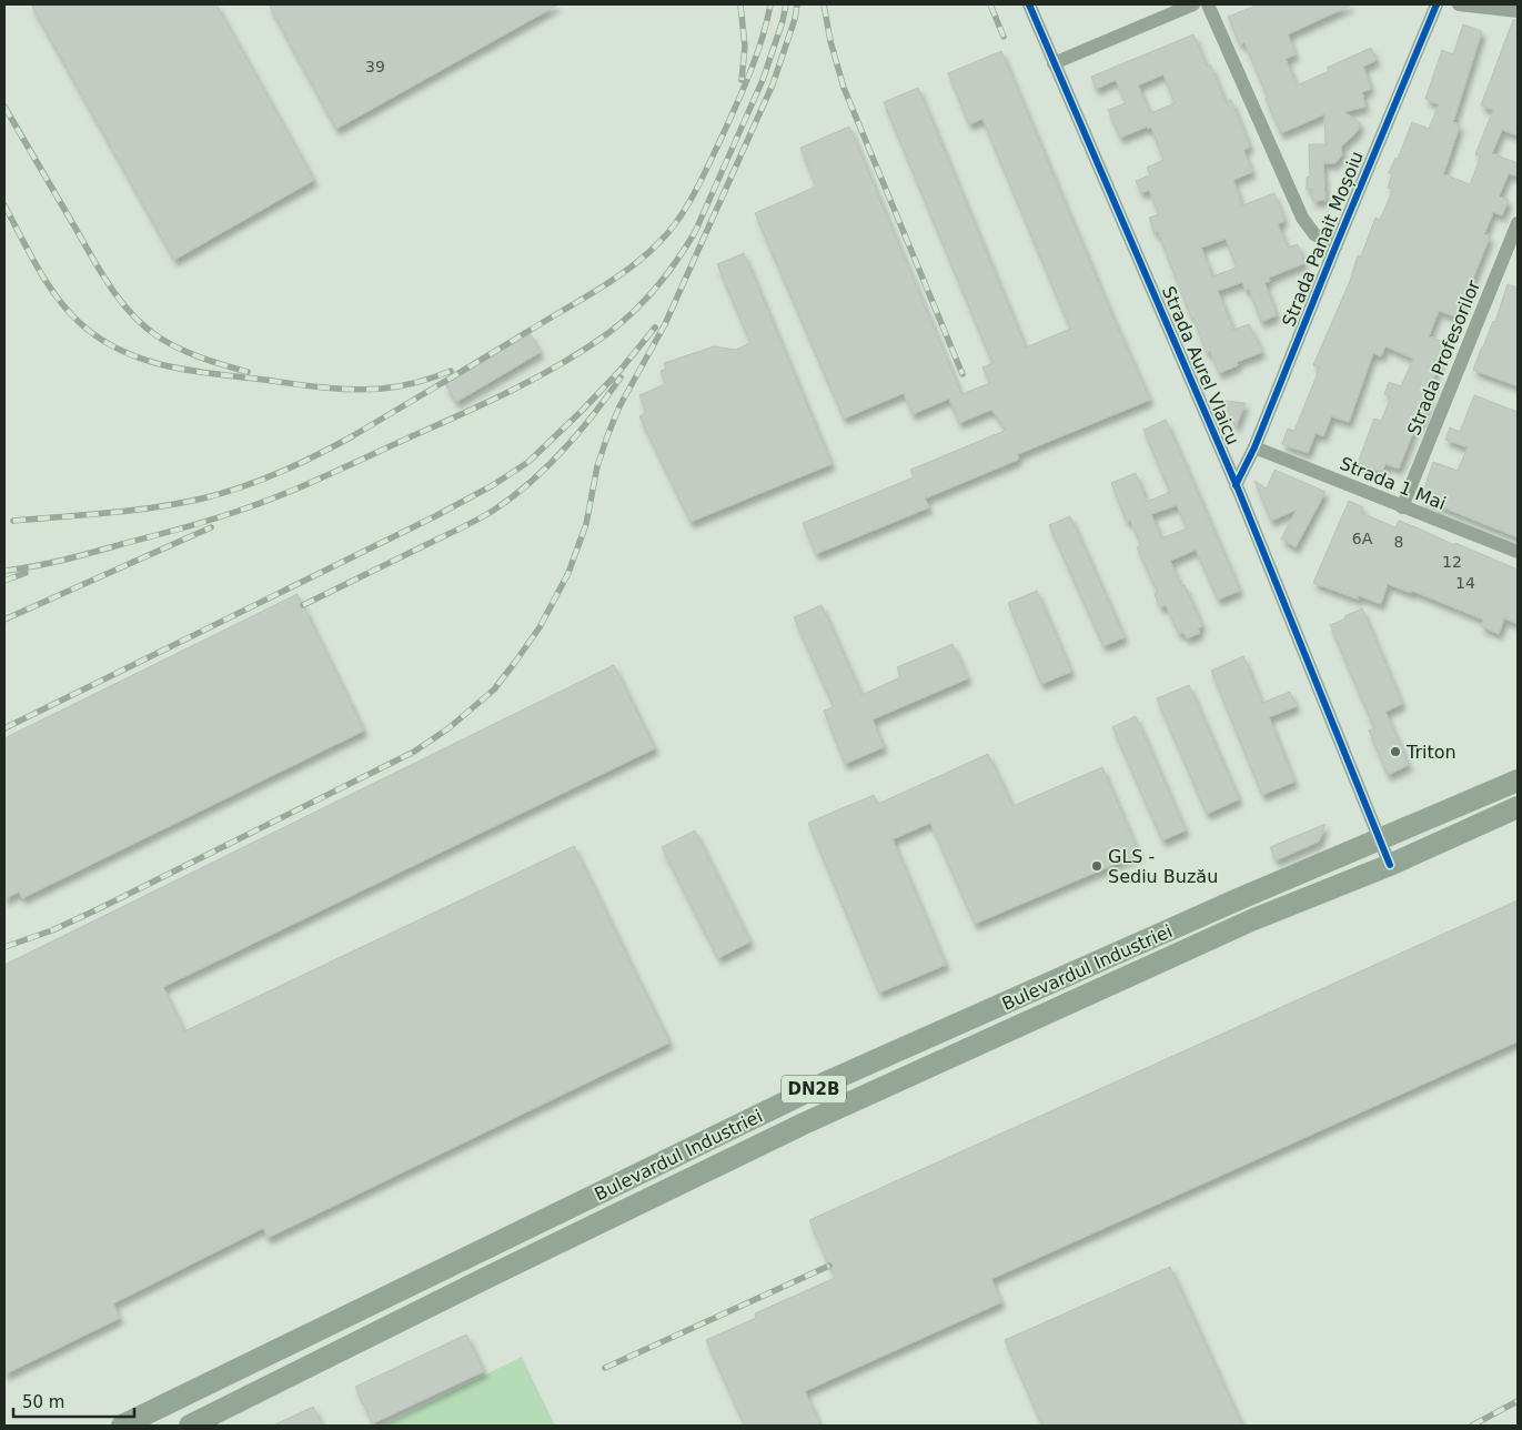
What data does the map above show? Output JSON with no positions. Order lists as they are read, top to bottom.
{
  "streets": {
    "main road": ["Bulevardul Industriei", "DN2B"],
    "street": [
      "Strada Panait Moșoiu",
      "Strada Profesorilor",
      "Strada Aurel Vlaicu",
      "Strada 1 Mai"
    ]
  },
  "crossings": [
    ["Strada Panait Moșoiu", "Strada Aurel Vlaicu"],
    ["Strada Panait Moșoiu", "Strada 1 Mai"],
    ["Strada Profesorilor", "Strada 1 Mai"],
    ["Strada Aurel Vlaicu", "Bulevardul Industriei"]
  ],
  "places": ["Triton", "GLS - Sediu Buzău"],
  "house_numbers": [
    "39",
    "6A",
    "8",
    "12",
    "14"
  ],
  "scale_bar": "50 m"
}
